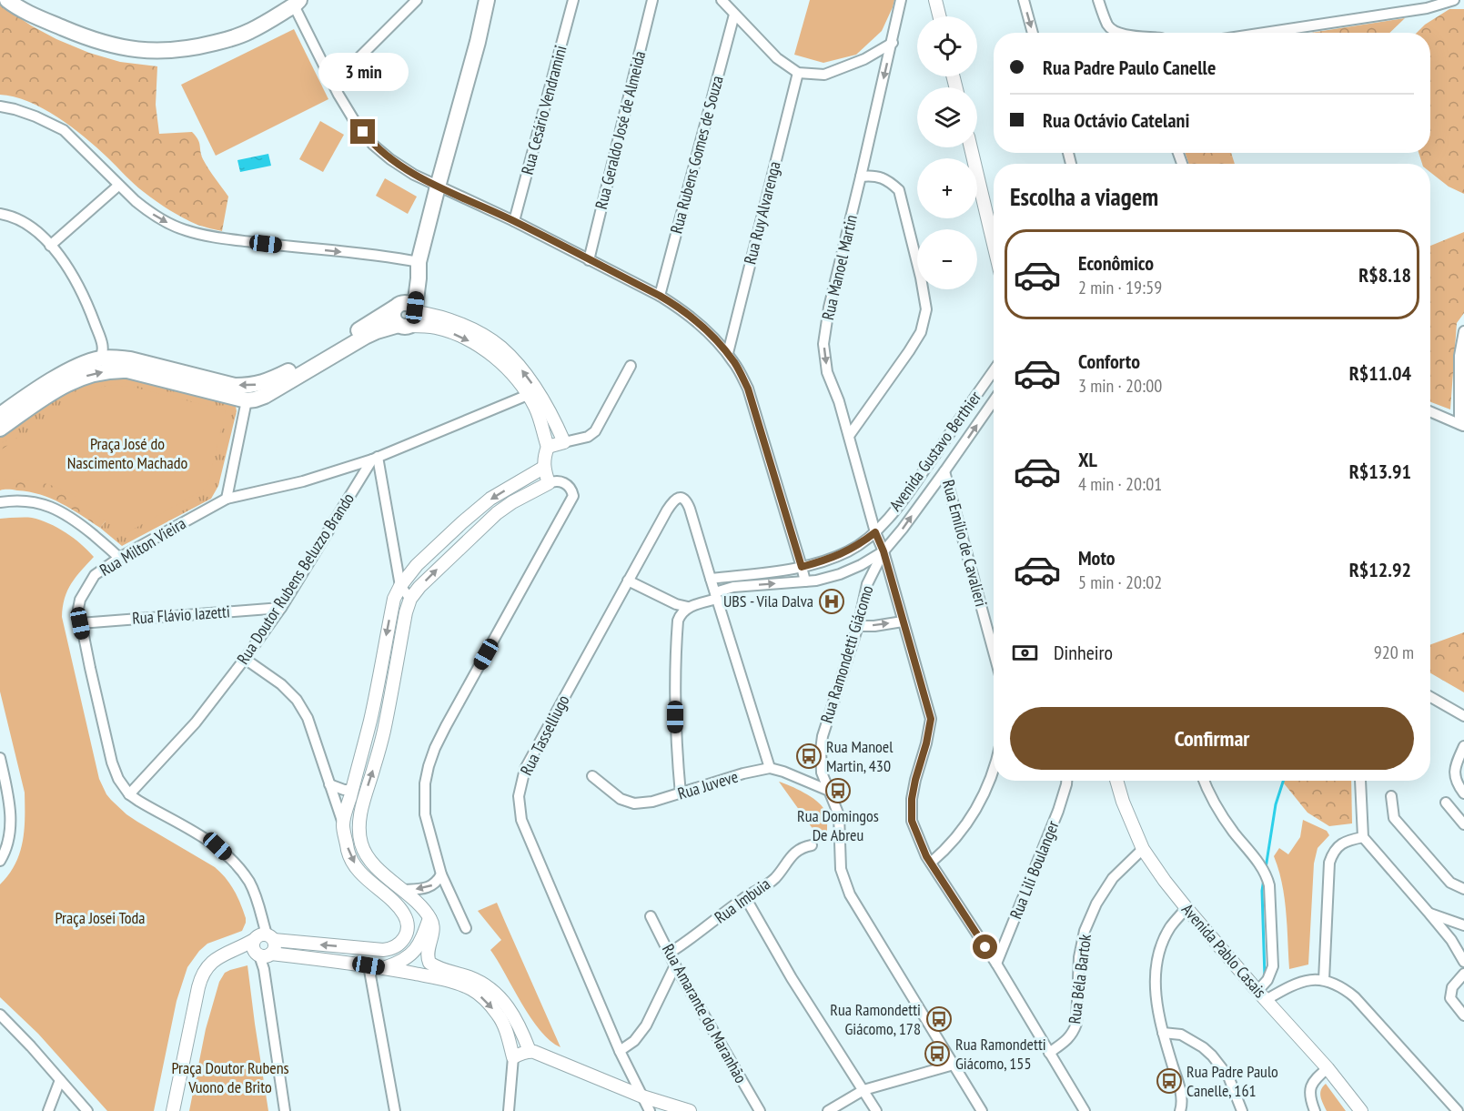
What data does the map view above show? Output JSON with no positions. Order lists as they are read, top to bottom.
{
  "streets": {
    "street": [
      "Rua Cesário Vendramini",
      "Rua Geraldo José de Almeida",
      "Rua Rubens Gomes de Souza",
      "Rua Ruy Alvarenga",
      "Rua Manoel Martin",
      "Avenida Gustavo Berthier",
      "Rua Emílio de Cavalieri",
      "Rua Milton Vieira",
      "Rua Doutor Rubens Beluzzo Brando",
      "Rua Flávio Iazetti",
      "Rua Ramondetti Giácomo",
      "Rua Tasselliugo",
      "Rua Juveve",
      "Rua Lili Boulanger",
      "Rua Imbuia",
      "Avenida Pablo Casais",
      "Rua Béla Bartok",
      "Rua Amarante do Maranhão"
    ]
  },
  "crossings": [
    ["Rua Manoel Martin", "Avenida Gustavo Berthier"],
    ["Rua Manoel Martin", "Rua Ramondetti Giácomo"],
    ["Rua Manoel Martin", "Rua Lili Boulanger"],
    ["Rua Manoel Martin", "Rua Béla Bartok"],
    ["Avenida Gustavo Berthier", "Rua Emílio de Cavalieri"],
    ["Avenida Gustavo Berthier", "Rua Ramondetti Giácomo"],
    ["Avenida Gustavo Berthier", "Rua Tasselliugo"],
    ["Rua Milton Vieira", "Rua Doutor Rubens Beluzzo Brando"],
    ["Rua Milton Vieira", "Rua Flávio Iazetti"],
    ["Rua Doutor Rubens Beluzzo Brando", "Rua Flávio Iazetti"],
    ["Rua Imbuia", "Rua Amarante do Maranhão"],
    ["Avenida Pablo Casais", "Rua Béla Bartok"]
  ],
  "parks": ["Praça José do Nascimento Machado", "Praça Josei Toda", "Praça Doutor Rubens Vuono de Brito"],
  "places": {
    "hospital": ["UBS - Vila Dalva"],
    "bus stop": [
      "Rua Manoel Martin, 430",
      "Rua Domingos De Abreu",
      "Rua Ramondetti Giácomo, 178",
      "Rua Ramondetti Giácomo, 155",
      "Rua Padre Paulo Canelle, 161"
    ]
  },
  "page": {
    "map_buttons": ["+", "−"],
    "banner": ["Rua Padre Paulo Canelle", "Rua Octávio Catelani"],
    "bubble": "3 min",
    "heading": "Escolha a viagem",
    "list": [
      {
        "name": "Econômico",
        "note": "2 min · 19:59",
        "value": "R$8.18"
      },
      {
        "name": "Conforto",
        "note": "3 min · 20:00",
        "value": "R$11.04"
      },
      {
        "name": "XL",
        "note": "4 min · 20:01",
        "value": "R$13.91"
      },
      {
        "name": "Moto",
        "note": "5 min · 20:02",
        "value": "R$12.92"
      }
    ],
    "pay": ["Dinheiro", "920 m"],
    "buttons": "Confirmar"
  }
}
